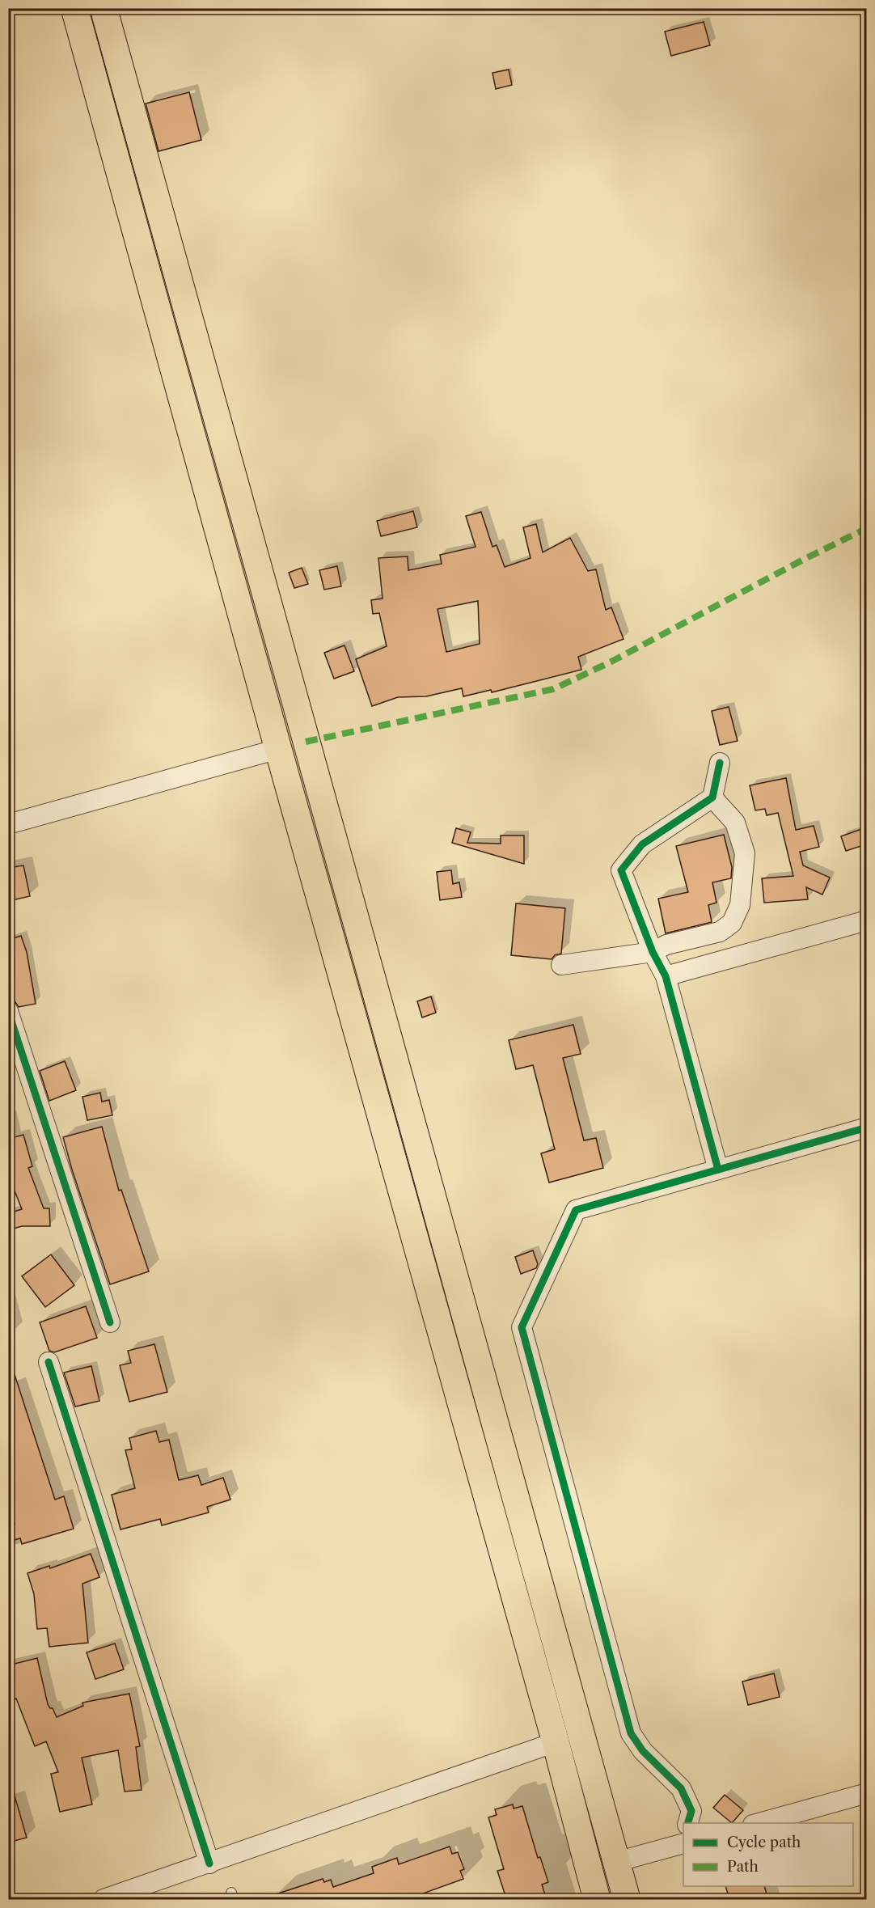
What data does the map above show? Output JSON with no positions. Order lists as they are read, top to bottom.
{
  "legend": ["Cycle path", "Path"]
}
